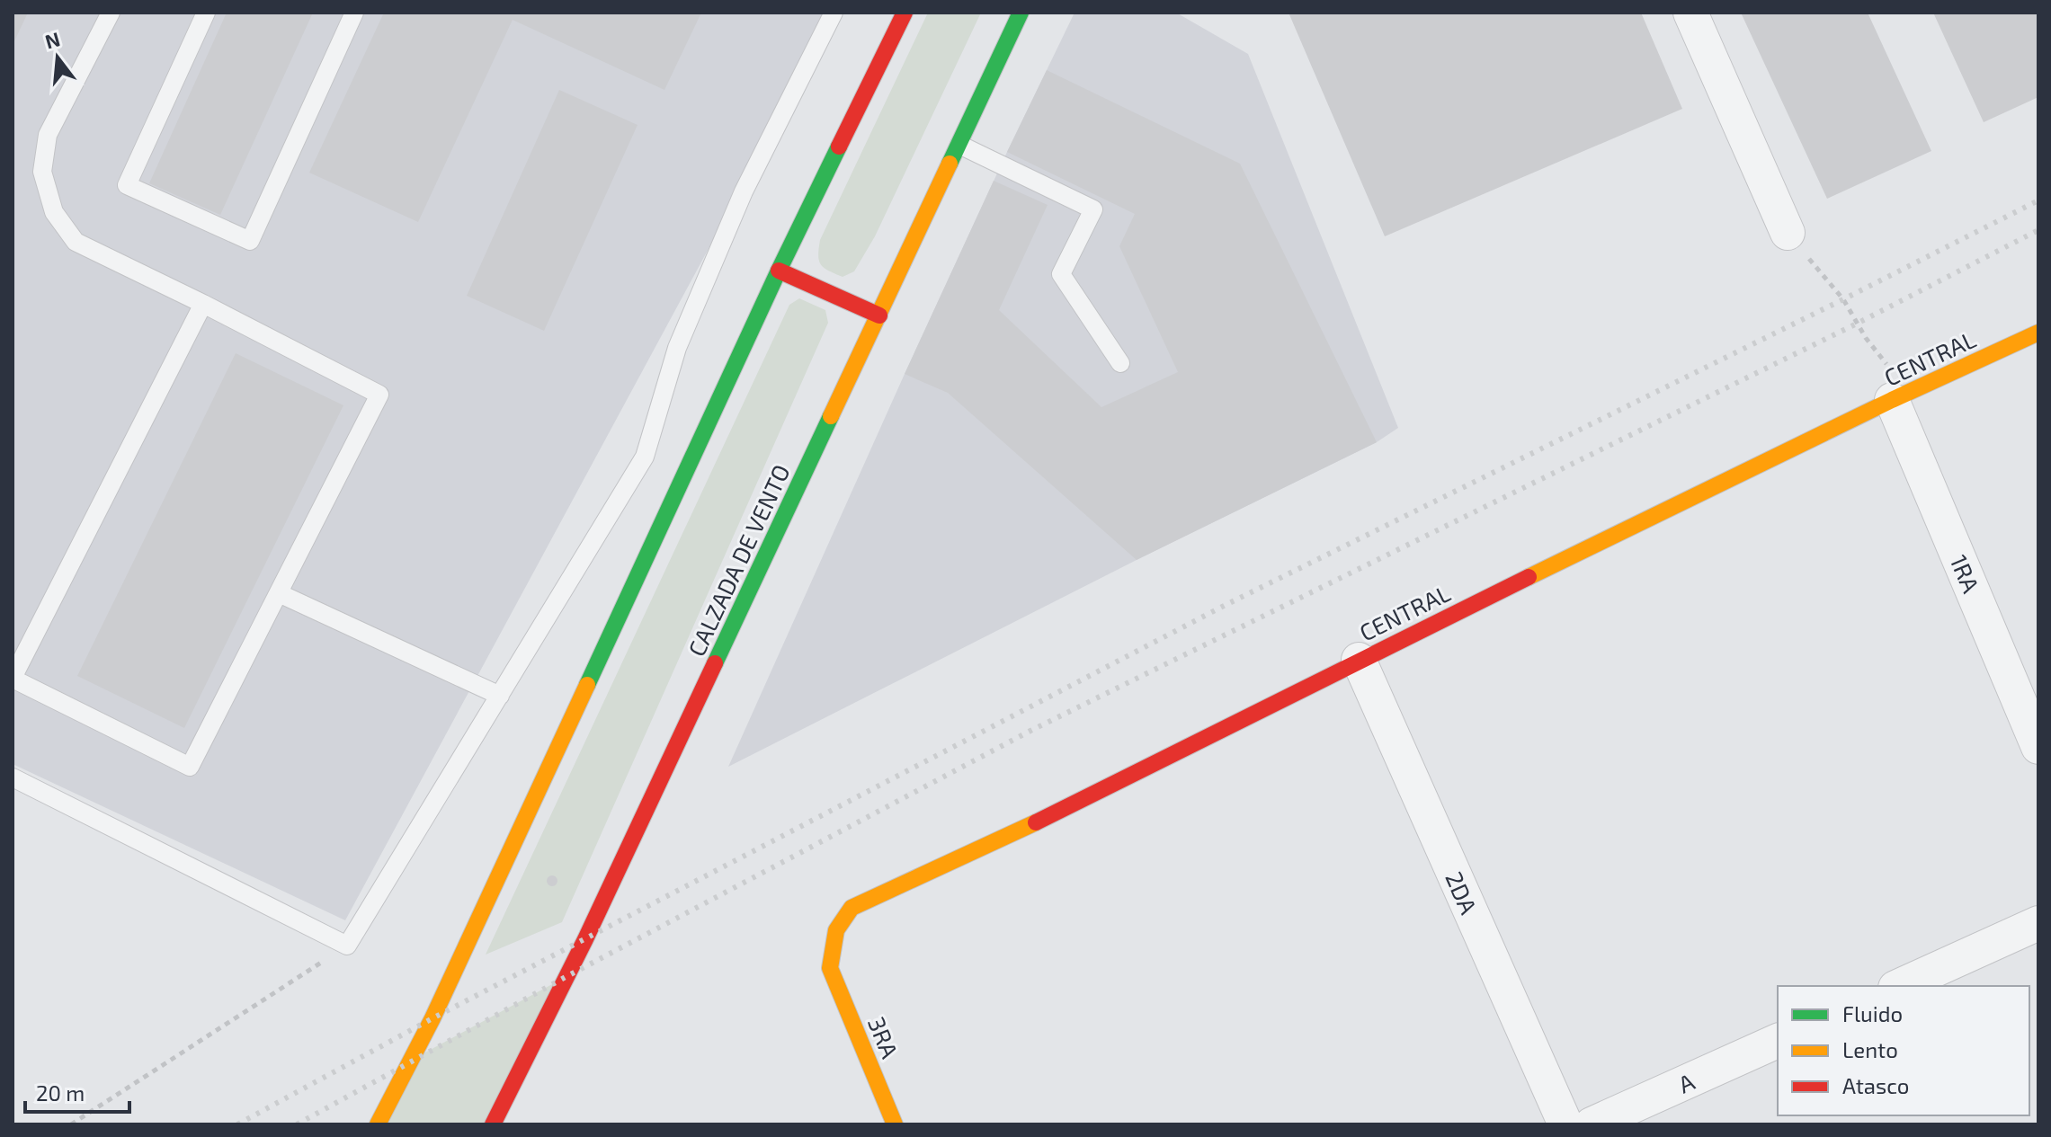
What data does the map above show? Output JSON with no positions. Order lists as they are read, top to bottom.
{
  "streets": {
    "main road": ["CENTRAL", "CALZADA DE VENTO", "3RA"],
    "street": ["1RA", "2DA", "A"]
  },
  "crossings": [
    ["CENTRAL", "1RA"],
    ["CENTRAL", "2DA"],
    ["CENTRAL", "3RA"]
  ],
  "legend": ["Fluido", "Lento", "Atasco"],
  "scale_bar": "20 m",
  "north": "top"
}
